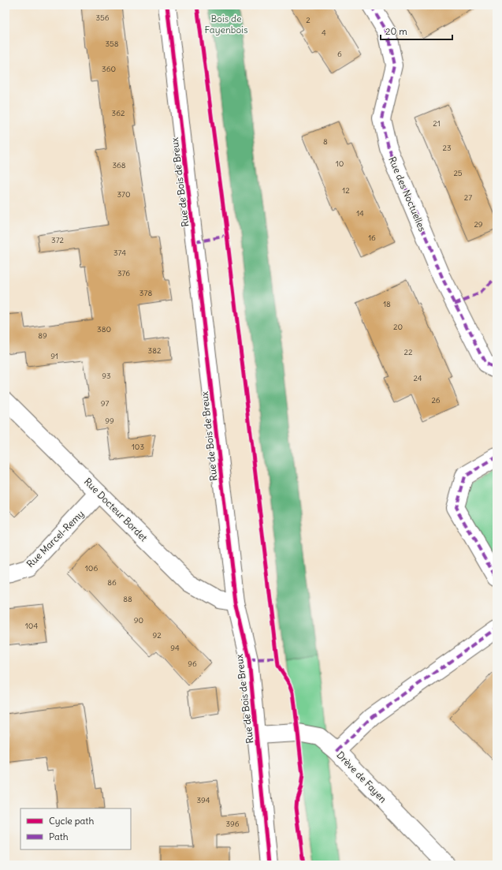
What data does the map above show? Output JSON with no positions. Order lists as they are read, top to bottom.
{
  "streets": {
    "street": [
      "Rue de Bois de Breux",
      "Rue des Noctuelles",
      "Rue Docteur Bordet",
      "Rue Marcel-Remy",
      "Drève de Fayen"
    ]
  },
  "crossings": [
    ["Rue de Bois de Breux", "Rue Docteur Bordet"],
    ["Rue de Bois de Breux", "Drève de Fayen"],
    ["Rue Docteur Bordet", "Rue Marcel-Remy"]
  ],
  "parks": ["Bois de Fayenbois"],
  "house_numbers": [
    "356",
    "2",
    "4",
    "358",
    "6",
    "360",
    "362",
    "21",
    "8",
    "23",
    "10",
    "368",
    "25",
    "12",
    "370",
    "27",
    "14",
    "29",
    "16",
    "372",
    "374",
    "376",
    "378",
    "18",
    "20",
    "380",
    "89",
    "382",
    "22",
    "91",
    "93",
    "24",
    "26",
    "97",
    "99",
    "103",
    "106",
    "86",
    "88",
    "90",
    "104",
    "92",
    "94",
    "96",
    "394",
    "396"
  ],
  "legend": ["Cycle path", "Path"],
  "scale_bar": "20 m"
}
